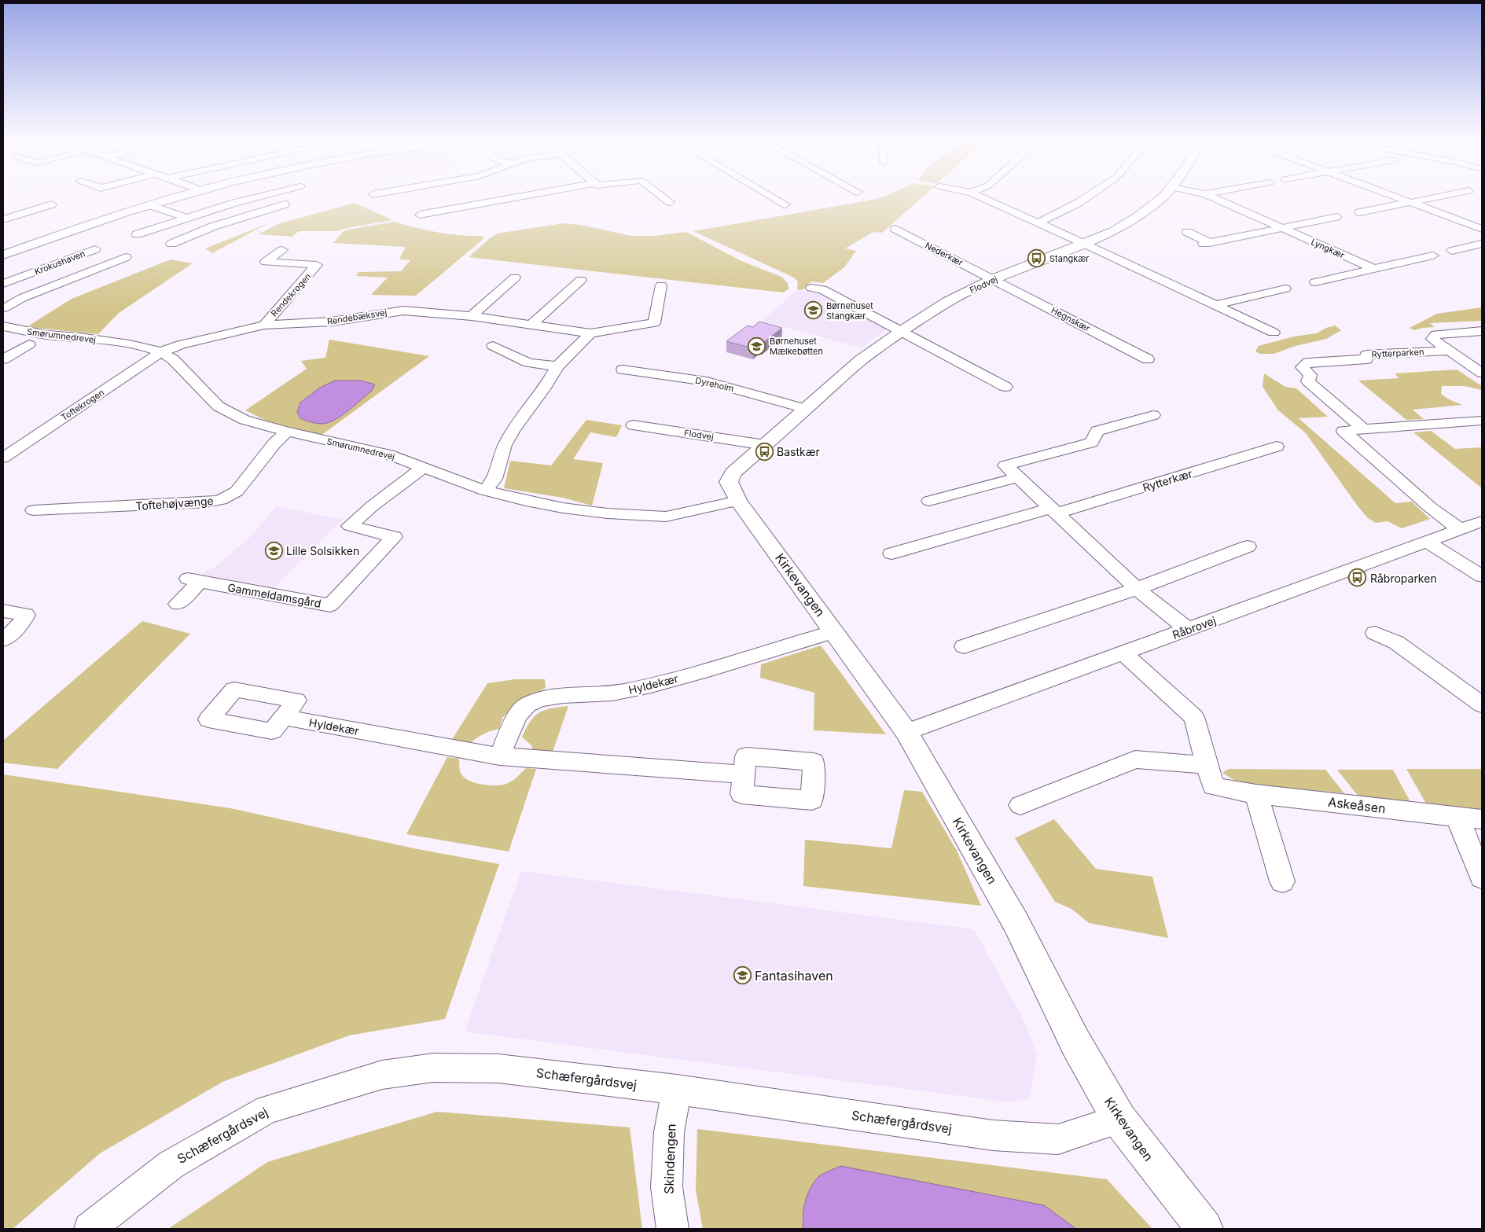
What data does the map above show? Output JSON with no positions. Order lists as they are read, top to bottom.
{
  "streets": {
    "street": [
      "Lyngkær",
      "Nederkær",
      "Krokushaven",
      "Flodvej",
      "Rendekrogen",
      "Rendebæksvej",
      "Hegnskær",
      "Smørumnedrevej",
      "Rytterparken",
      "Dyreholm",
      "Toftekrogen",
      "Rytterkær",
      "Toftehøjvænge",
      "Kirkevangen",
      "Gammeldamsgård",
      "Råbrovej",
      "Hyldekær",
      "Askeåsen",
      "Schæfergårdsvej",
      "Skindengen"
    ]
  },
  "crossings": [
    ["Nederkær", "Flodvej"],
    ["Nederkær", "Hegnskær"],
    ["Flodvej", "Hegnskær"],
    ["Flodvej", "Smørumnedrevej"],
    ["Flodvej", "Dyreholm"],
    ["Flodvej", "Kirkevangen"],
    ["Rendekrogen", "Rendebæksvej"],
    ["Rendebæksvej", "Smørumnedrevej"],
    ["Rendebæksvej", "Toftekrogen"],
    ["Smørumnedrevej", "Toftekrogen"],
    ["Smørumnedrevej", "Toftehøjvænge"],
    ["Smørumnedrevej", "Kirkevangen"],
    ["Smørumnedrevej", "Gammeldamsgård"],
    ["Kirkevangen", "Råbrovej"],
    ["Kirkevangen", "Hyldekær"],
    ["Kirkevangen", "Schæfergårdsvej"],
    ["Råbrovej", "Askeåsen"],
    ["Schæfergårdsvej", "Skindengen"]
  ],
  "places": {
    "bus stop": ["Stangkær", "Bastkær", "Råbroparken"],
    "school or university": [
      "Børnehuset Stangkær",
      "Børnehuset Mælkebøtten",
      "Lille Solsikken",
      "Fantasihaven"
    ]
  }
}
